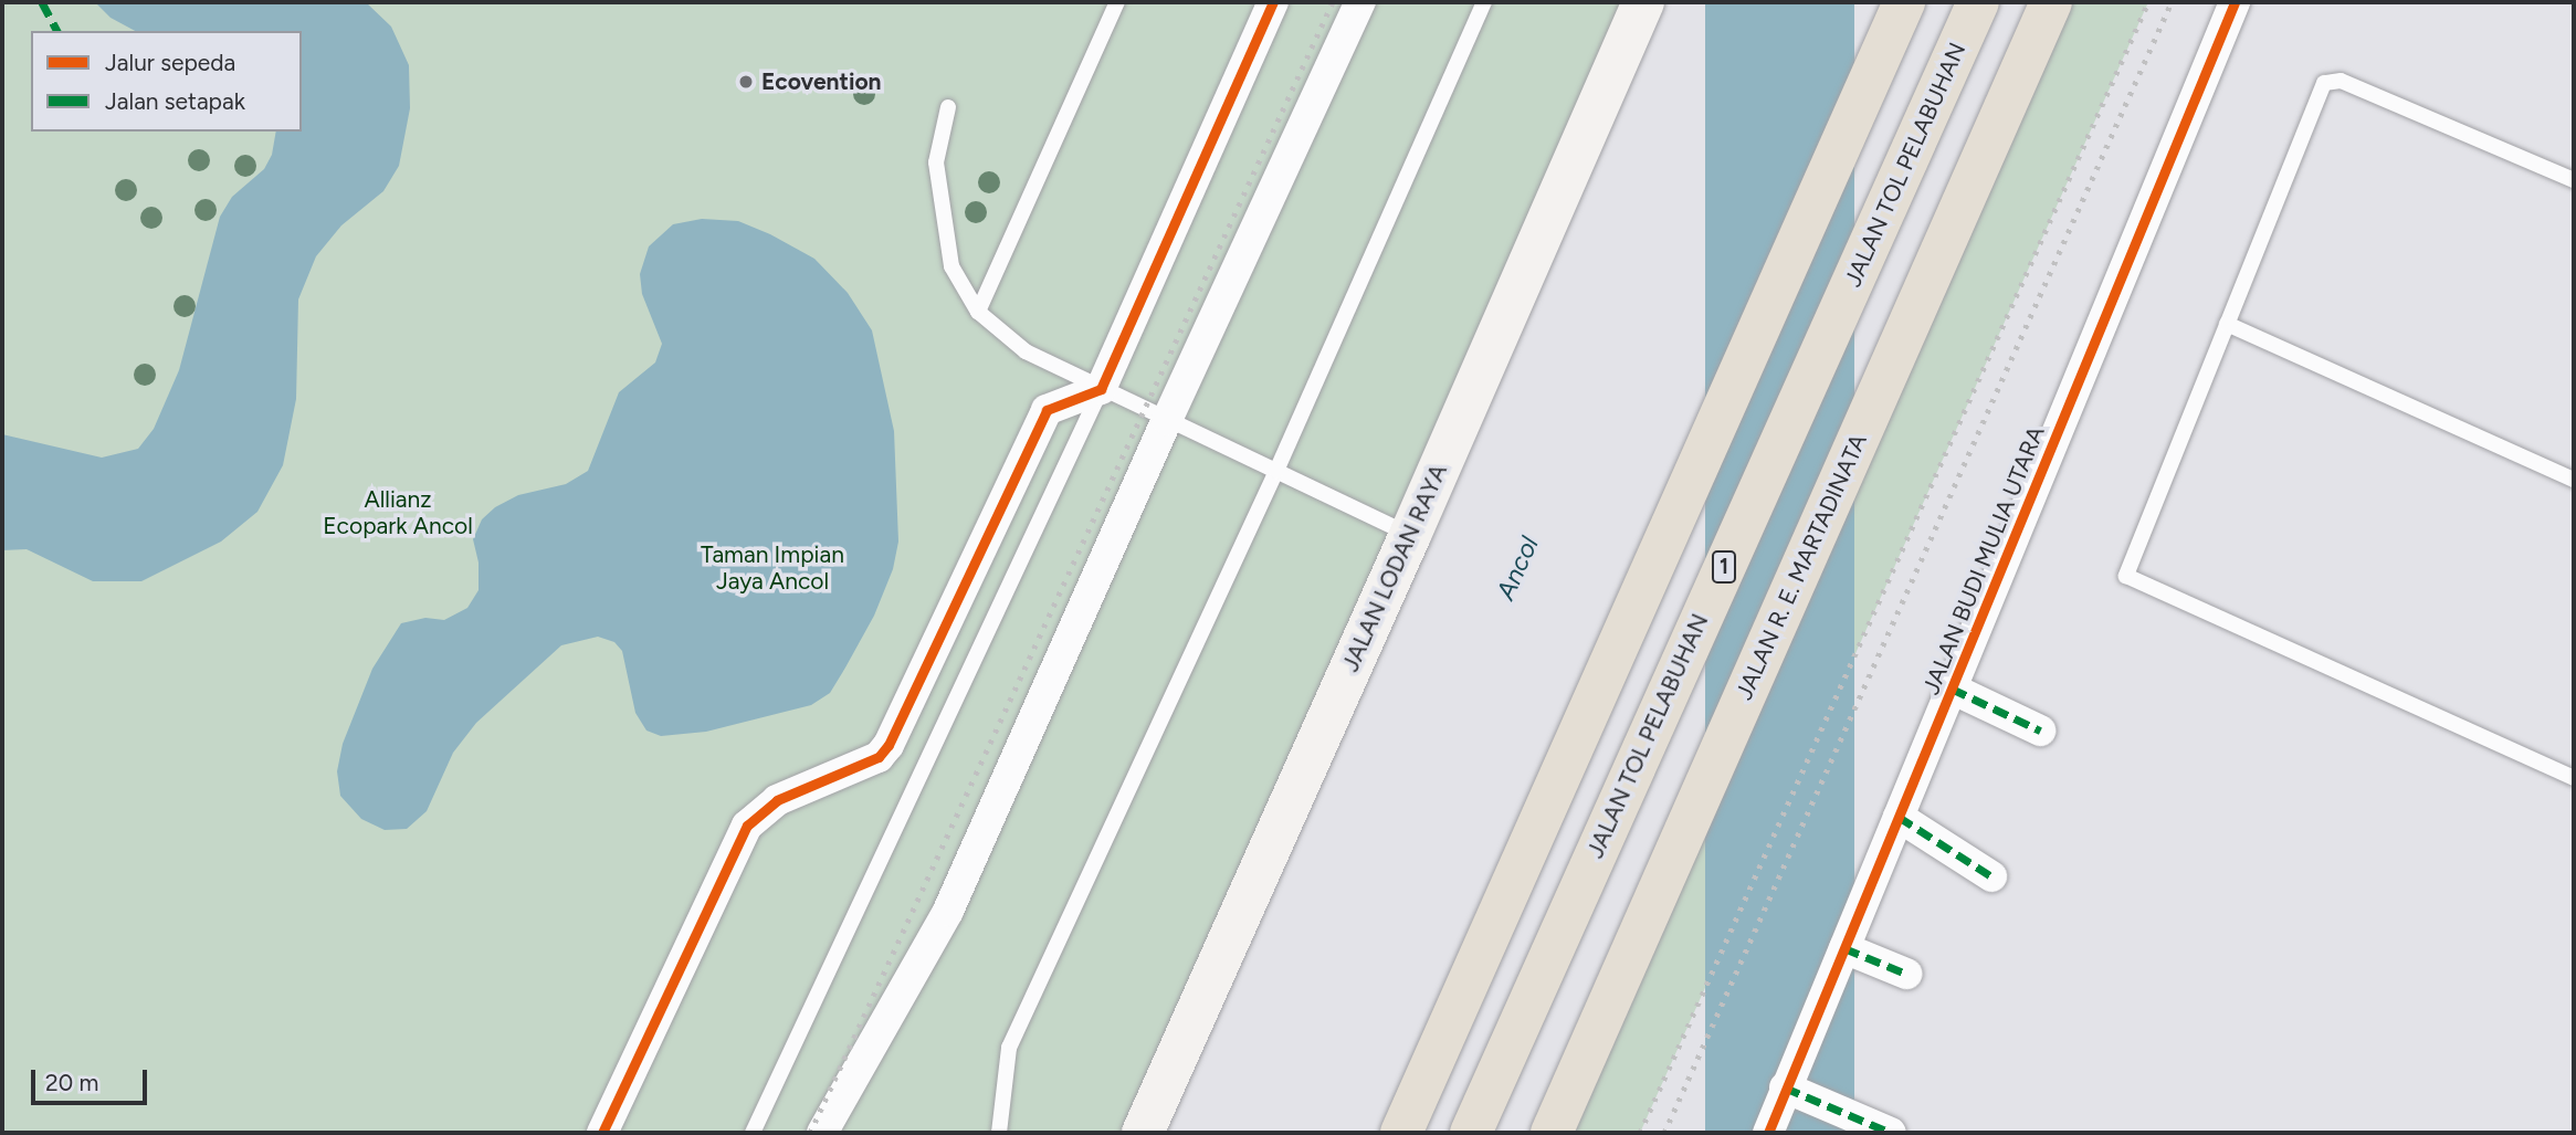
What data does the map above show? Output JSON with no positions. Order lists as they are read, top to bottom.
{
  "streets": {
    "highway": ["JALAN TOL PELABUHAN", "1", "JALAN R. E. MARTADINATA"],
    "main road": ["JALAN LODAN RAYA"],
    "street": ["JALAN BUDI MULIA UTARA"]
  },
  "water": ["Ancol"],
  "parks": ["Allianz Ecopark Ancol", "Taman Impian Jaya Ancol"],
  "places": ["Ecovention"],
  "legend": ["Jalur sepeda", "Jalan setapak"],
  "scale_bar": "20 m"
}
